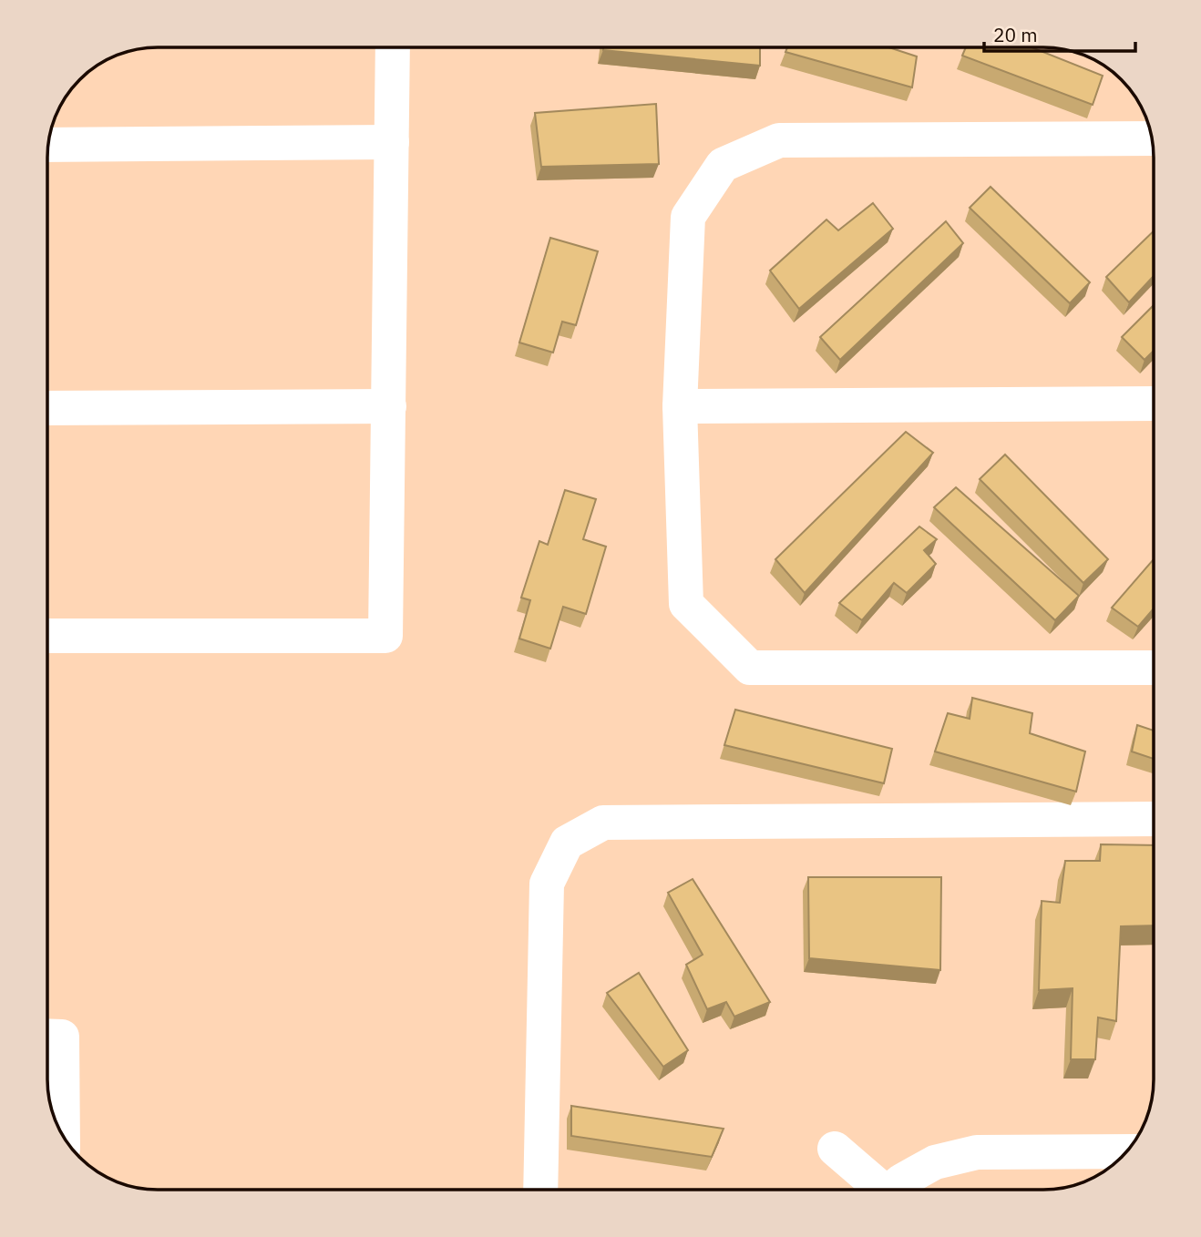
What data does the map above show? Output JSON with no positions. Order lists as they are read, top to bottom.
{
  "scale_bar": "20 m"
}
